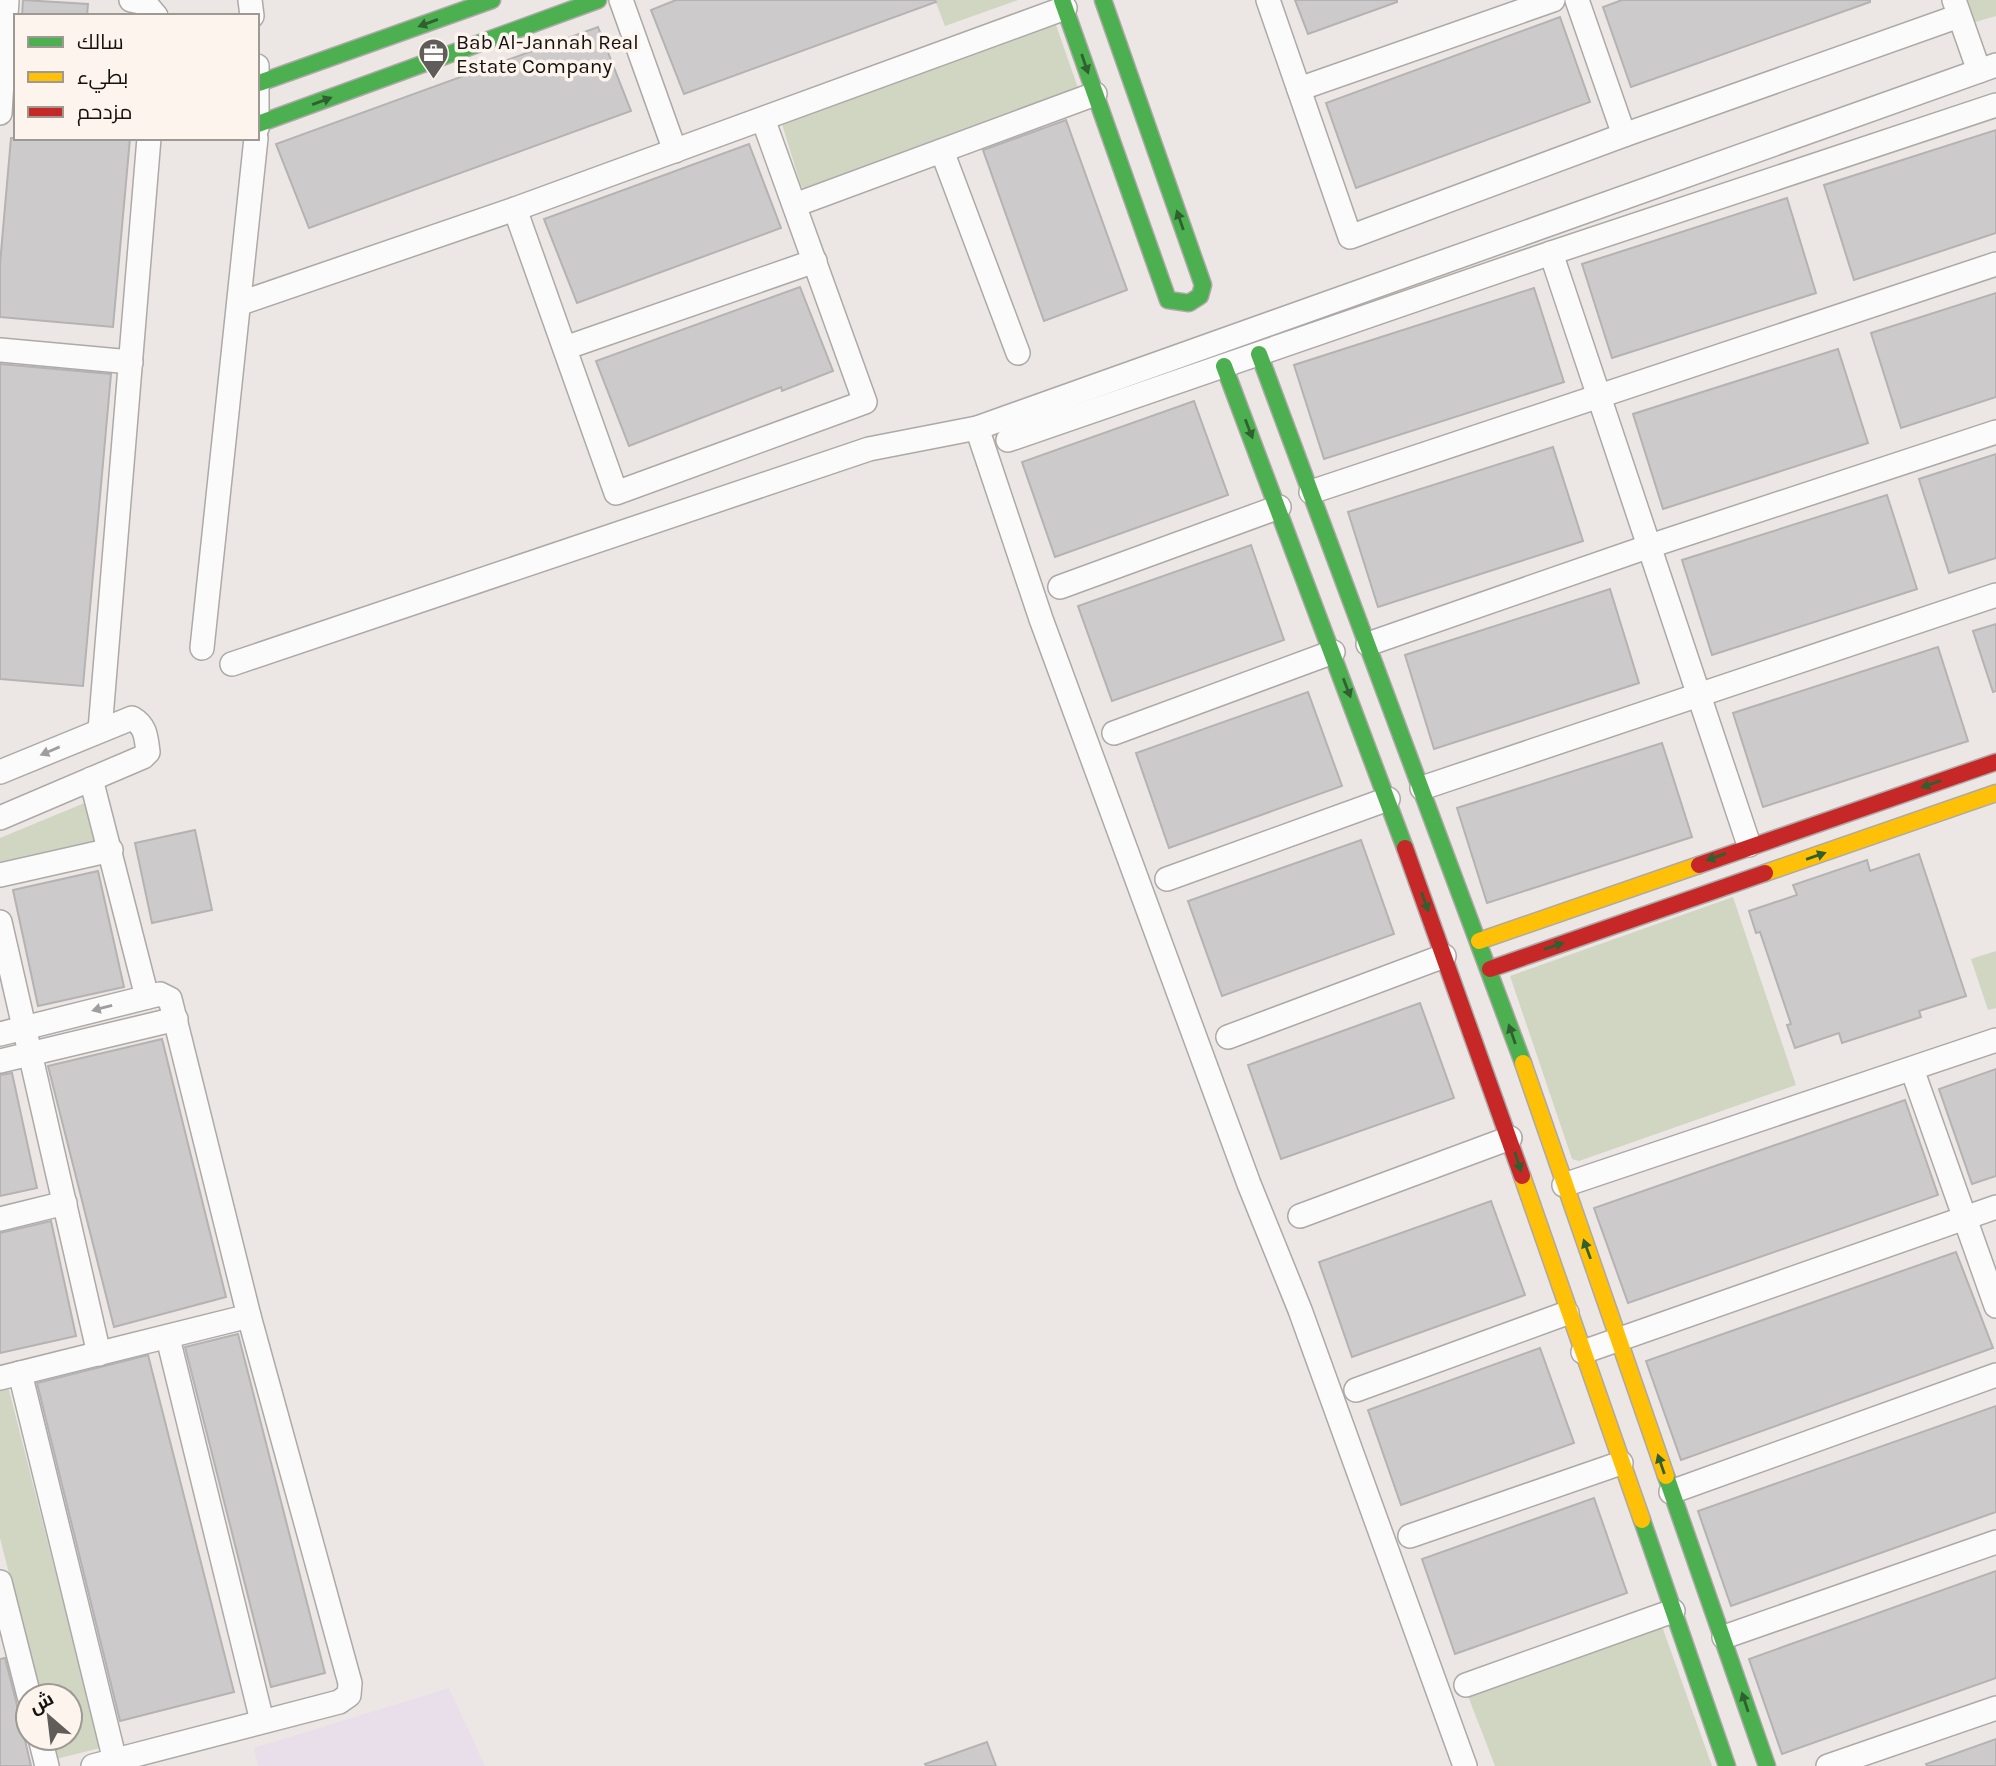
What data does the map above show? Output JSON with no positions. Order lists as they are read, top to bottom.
{
  "places": {
    "office": ["Bab Al-Jannah Real Estate Company"]
  },
  "legend": ["سالك", "بطيء", "مزدحم"],
  "north": "top left"
}
